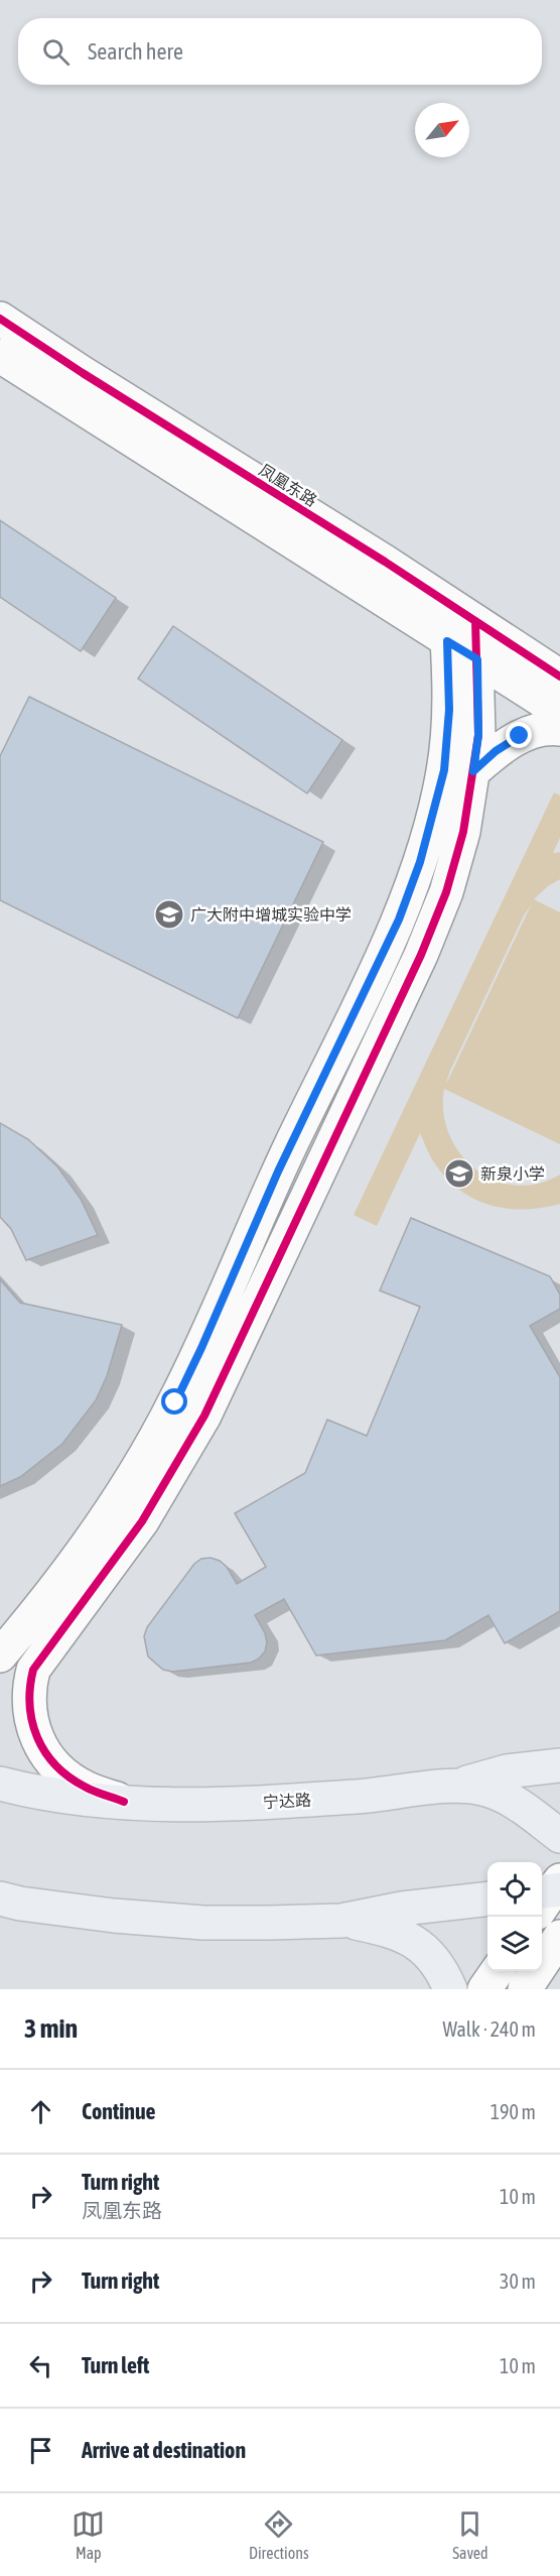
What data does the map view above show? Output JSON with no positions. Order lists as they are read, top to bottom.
{
  "streets": {
    "main road": ["宁达路"],
    "street": ["凤凰东路"]
  },
  "places": {
    "school or university": ["广大附中增城实验中学", "新泉小学"]
  },
  "north": "top right",
  "page": {
    "search": "Search here",
    "heading": ["3 min", "Walk · 240 m"],
    "list": [
      ["Continue", "190 m"],
      ["Turn right", "凤凰东路", "10 m"],
      ["Turn right", "30 m"],
      ["Turn left", "10 m"],
      "Arrive at destination"
    ],
    "nav": ["Map", "Directions", "Saved"]
  }
}
